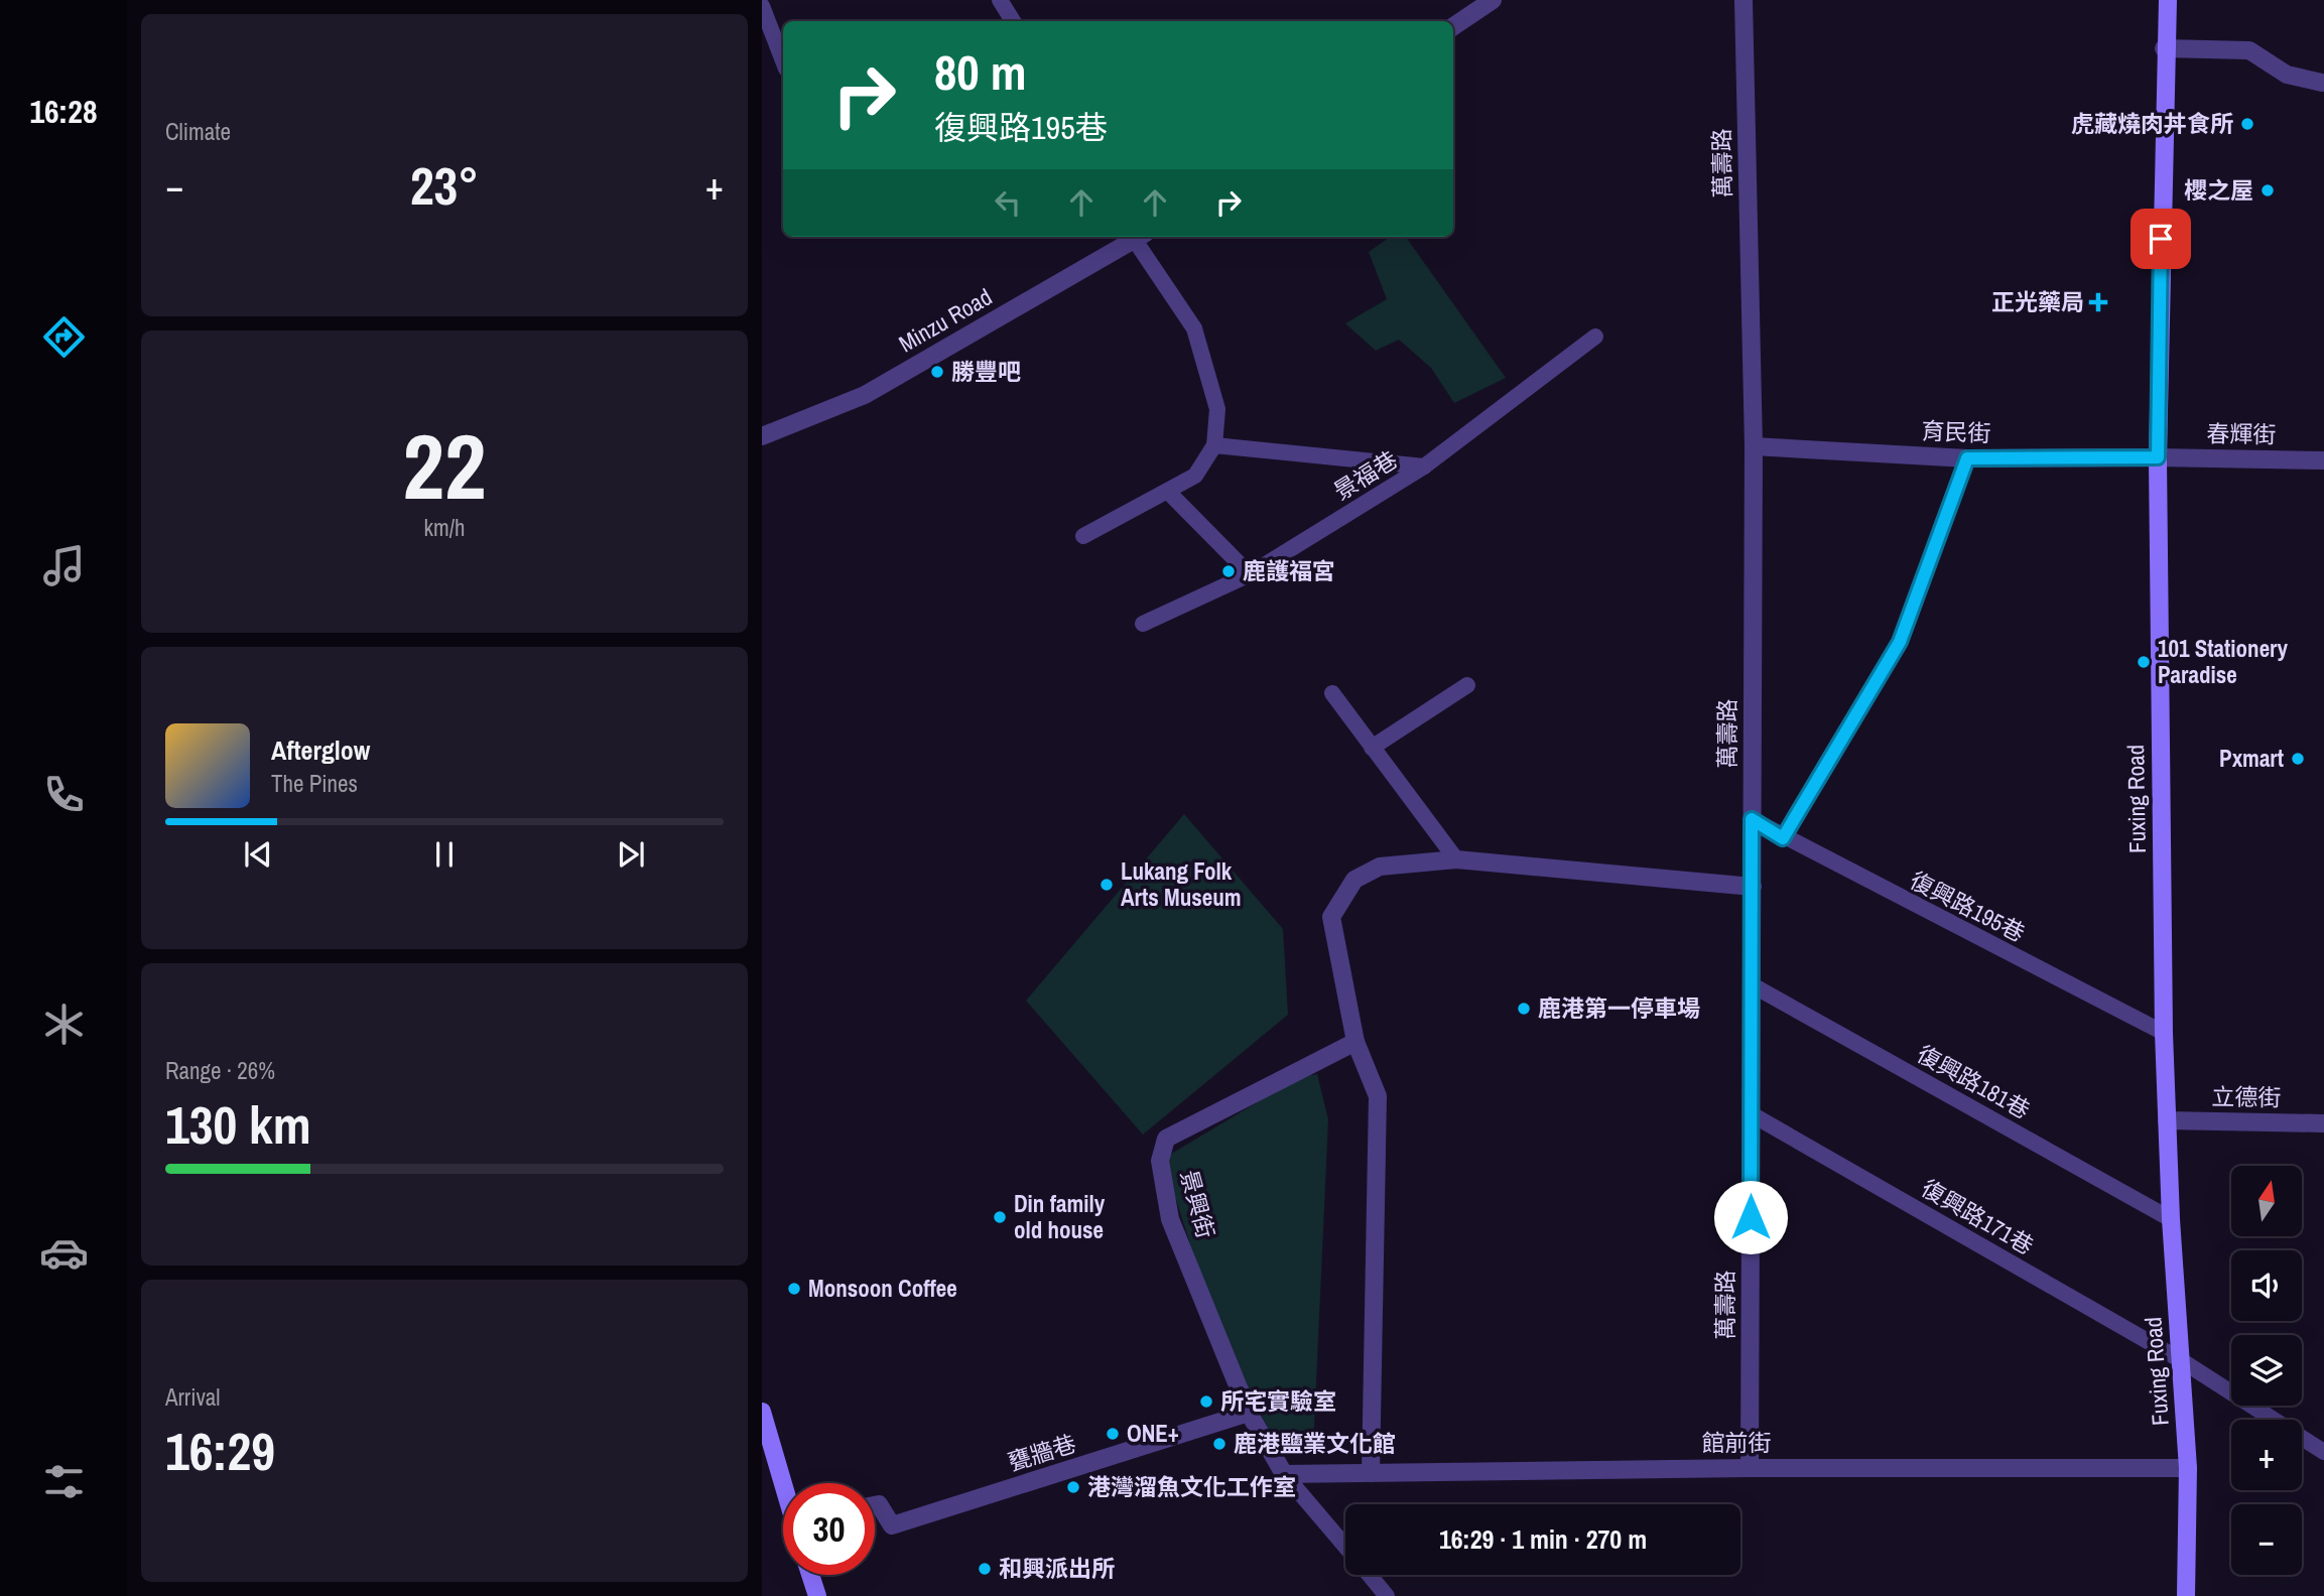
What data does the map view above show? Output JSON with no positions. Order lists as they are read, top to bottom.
{
  "streets": {
    "street": [
      "萬壽路",
      "Minzu Road",
      "育民街",
      "春輝街",
      "Fuxing Road",
      "立德街",
      "景興街",
      "館前街",
      "甕牆巷"
    ],
    "lane": [
      "景福巷",
      "復興路195巷",
      "復興路181巷",
      "復興路171巷"
    ]
  },
  "crossings": [
    ["萬壽路", "育民街"],
    ["萬壽路", "復興路195巷"],
    ["萬壽路", "復興路181巷"],
    ["萬壽路", "復興路171巷"],
    ["萬壽路", "館前街"],
    ["育民街", "春輝街"],
    ["育民街", "Fuxing Road"],
    ["春輝街", "Fuxing Road"],
    ["Fuxing Road", "復興路195巷"],
    ["Fuxing Road", "復興路181巷"],
    ["Fuxing Road", "立德街"],
    ["Fuxing Road", "復興路171巷"],
    ["Fuxing Road", "館前街"],
    ["景興街", "館前街"],
    ["景興街", "甕牆巷"]
  ],
  "places": {
    "other": [
      "虎藏燒肉丼食所",
      "櫻之屋",
      "勝豐吧",
      "鹿護福宮",
      "101 Stationery Paradise",
      "Pxmart",
      "Lukang Folk Arts Museum",
      "鹿港第一停車場",
      "Din family old house",
      "Monsoon Coffee",
      "所宅實驗室",
      "ONE+",
      "鹿港鹽業文化館",
      "港灣溜魚文化工作室",
      "和興派出所"
    ],
    "health": ["正光藥局"]
  },
  "north": "top",
  "page": {
    "tabs": "16:28",
    "tile": [
      "Climate",
      ["22", "km/h"],
      ["Range · 26%", "130 km"],
      ["Arrival", "16:29"]
    ],
    "turn": ["80 m", "復興路195巷"],
    "heat": ["−", "23°", "+"],
    "song": ["Afterglow", "The Pines"],
    "map_buttons": ["+", "−"],
    "limit": "30",
    "trip": "16:29 · 1 min · 270 m"
  }
}
